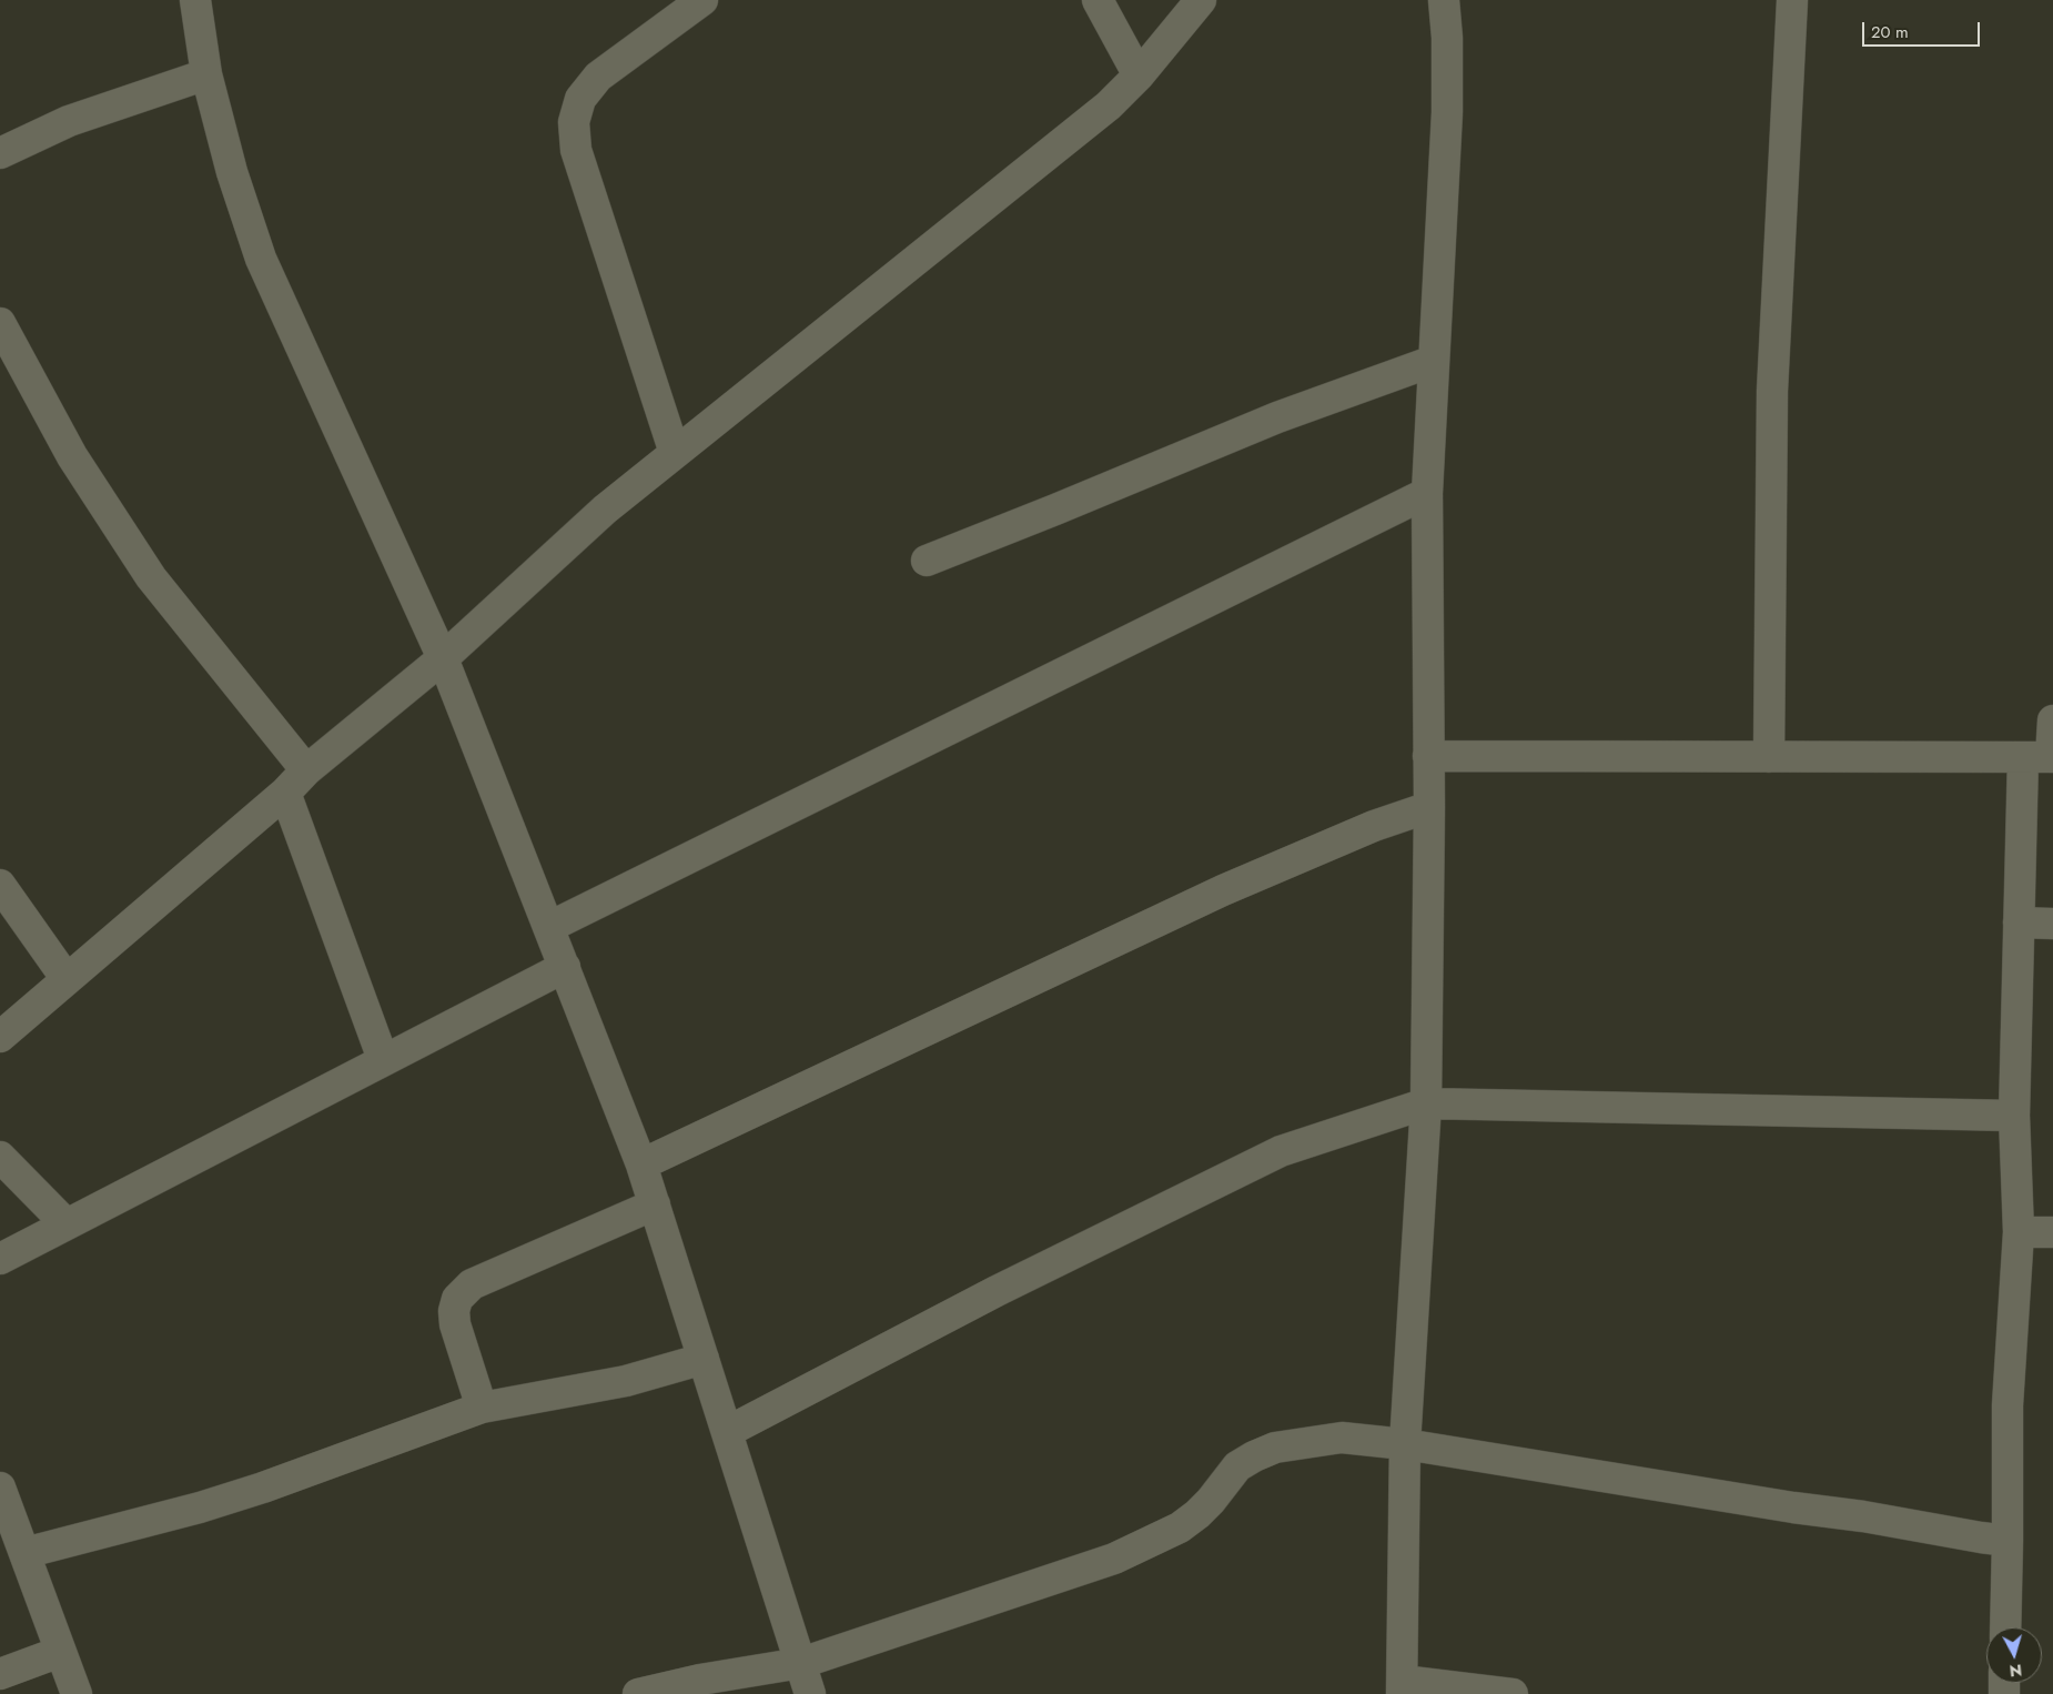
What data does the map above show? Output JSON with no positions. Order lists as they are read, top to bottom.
{
  "scale_bar": "20 m",
  "north": "bottom"
}
